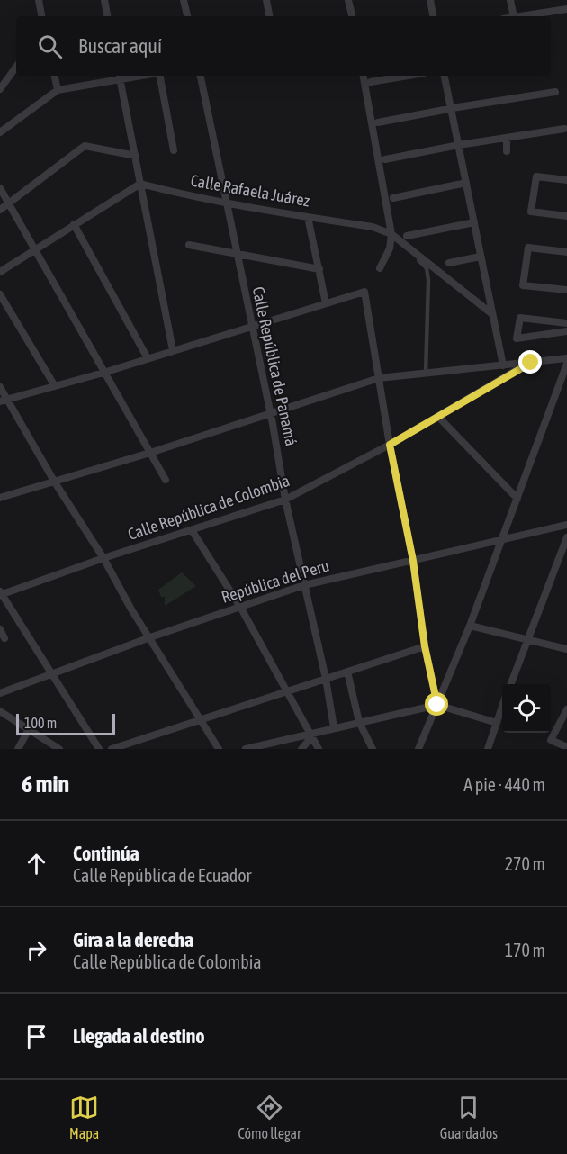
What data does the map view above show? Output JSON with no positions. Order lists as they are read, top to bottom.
{
  "streets": {
    "street": [
      "Calle Rafaela Juárez",
      "Calle República de Panamá",
      "Calle República de Colombia",
      "República del Peru"
    ]
  },
  "crossings": [
    ["Calle Rafaela Juárez", "Calle República de Panamá"],
    ["Calle República de Panamá", "Calle República de Colombia"],
    ["Calle República de Panamá", "República del Peru"]
  ],
  "scale_bar": "100 m",
  "page": {
    "search": "Buscar aquí",
    "scale": "100 m",
    "heading": ["6 min", "A pie · 440 m"],
    "list": [
      ["Continúa", "Calle República de Ecuador", "270 m"],
      ["Gira a la derecha", "Calle República de Colombia", "170 m"],
      "Llegada al destino"
    ],
    "nav": ["Mapa", "Cómo llegar", "Guardados"]
  }
}
